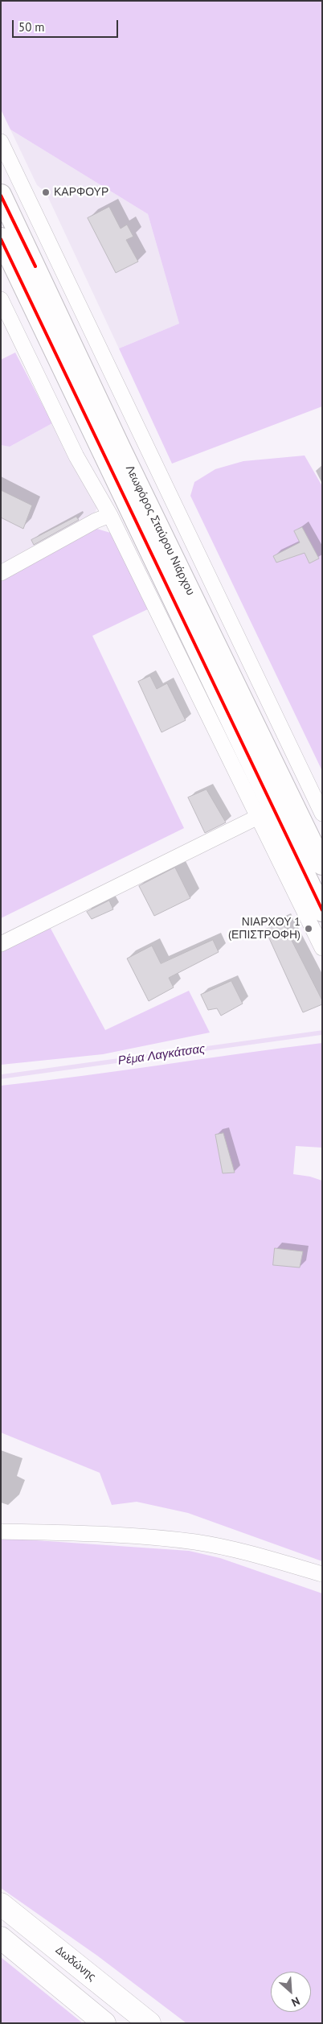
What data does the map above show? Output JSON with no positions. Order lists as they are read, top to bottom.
{
  "streets": {
    "main road": ["Λεωφόρος Σταύρου Νιάρχου", "Δωδώνης"]
  },
  "water": ["Ρέμα Λαγκάτσας"],
  "places": ["ΚΑΡΦΟΥΡ", "ΝΙΑΡΧΟΥ 1 (ΕΠΙΣΤΡΟΦΗ)"],
  "scale_bar": "50 m",
  "north": "bottom right"
}
